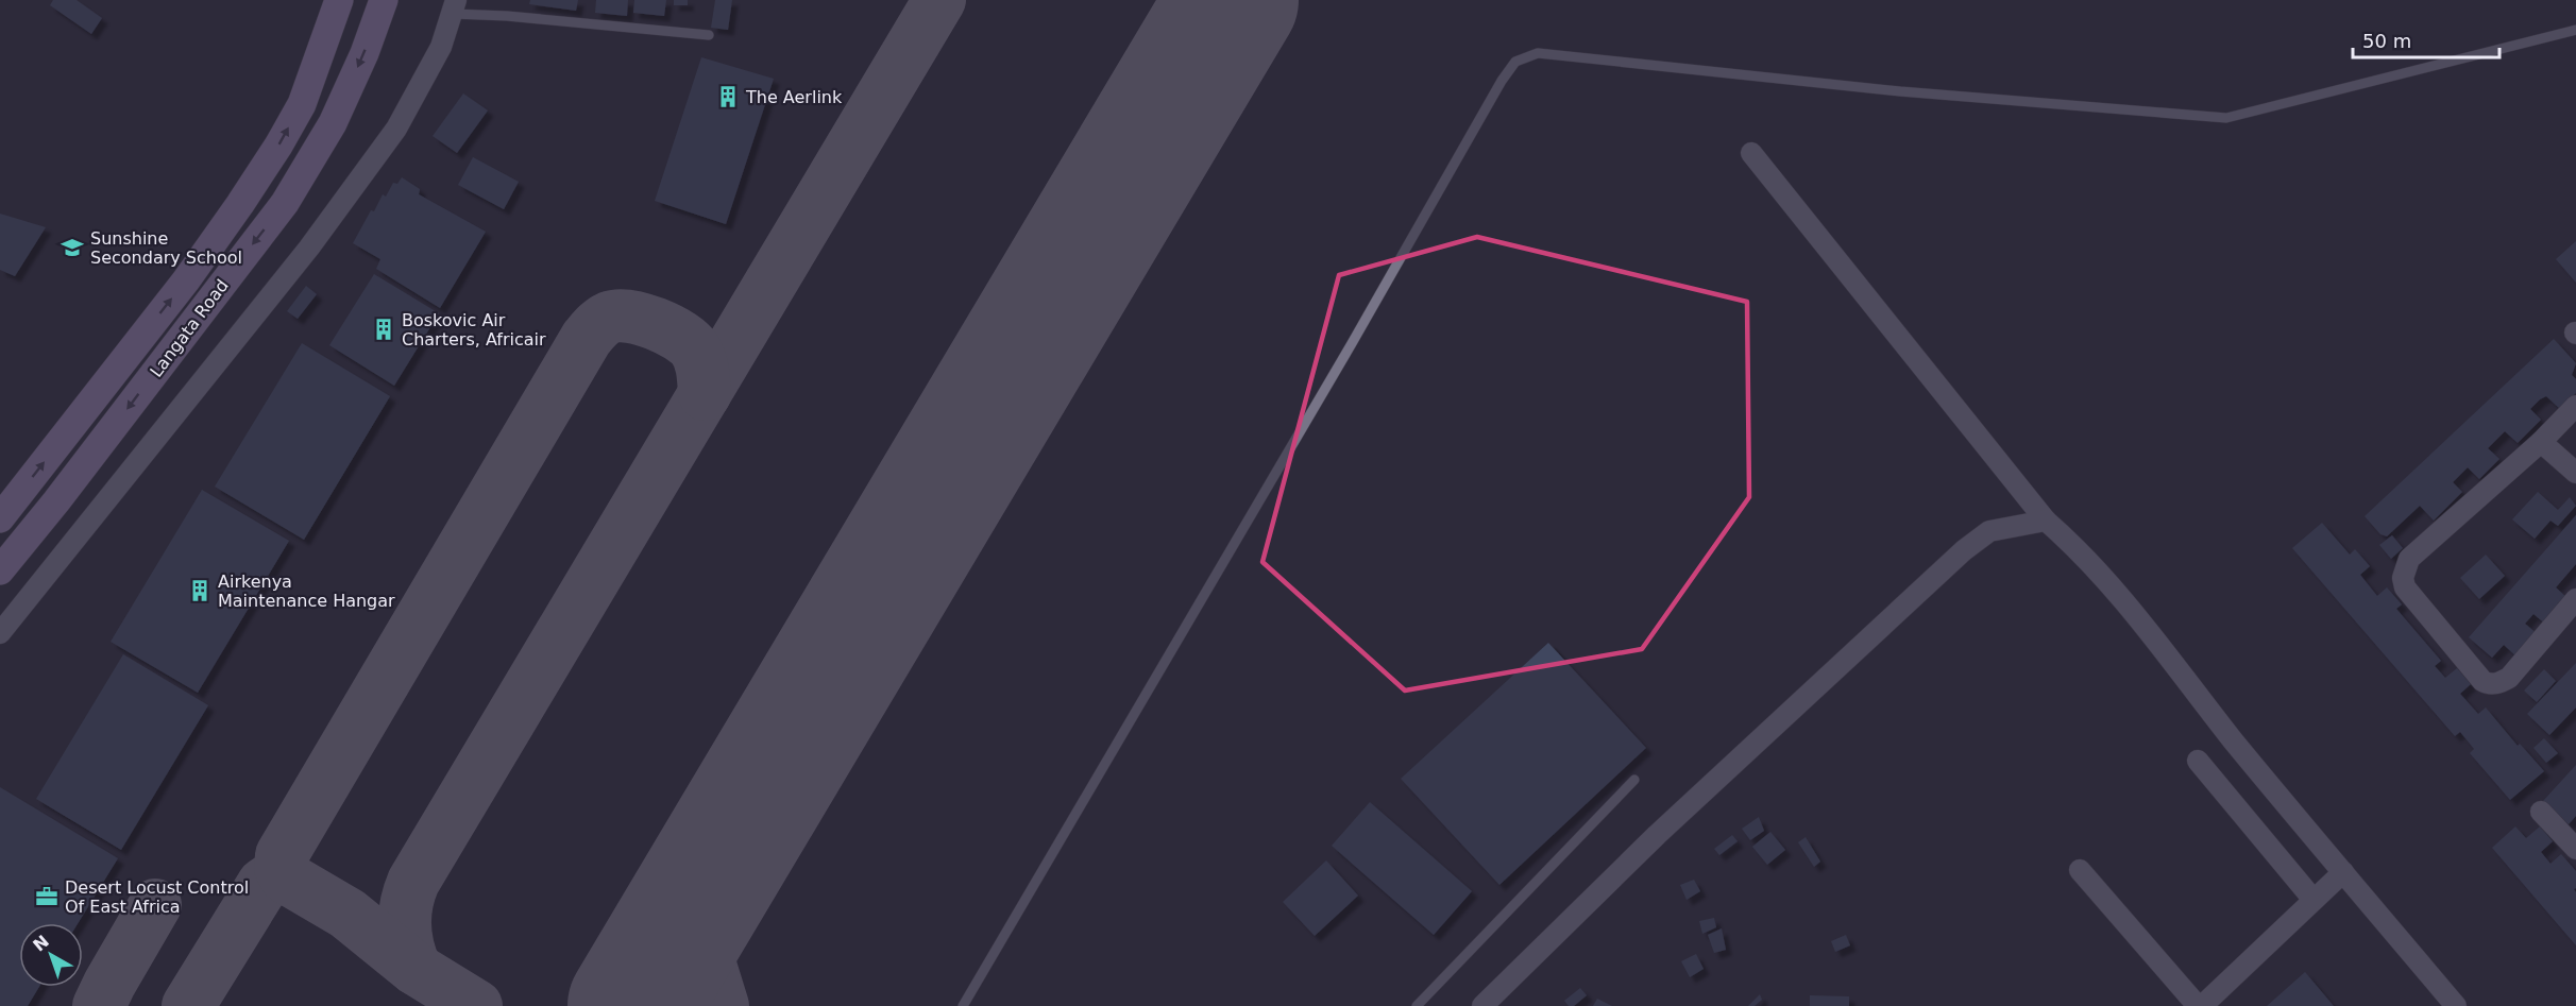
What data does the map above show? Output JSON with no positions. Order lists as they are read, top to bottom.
{
  "streets": {
    "main road": ["Langata Road"]
  },
  "places": {
    "building": ["The Aerlink", "Boskovic Air Charters, Africair", "Airkenya Maintenance Hangar"],
    "school or university": ["Sunshine Secondary School"],
    "office": ["Desert Locust Control Of East Africa"]
  },
  "scale_bar": "50 m",
  "north": "top left"
}
